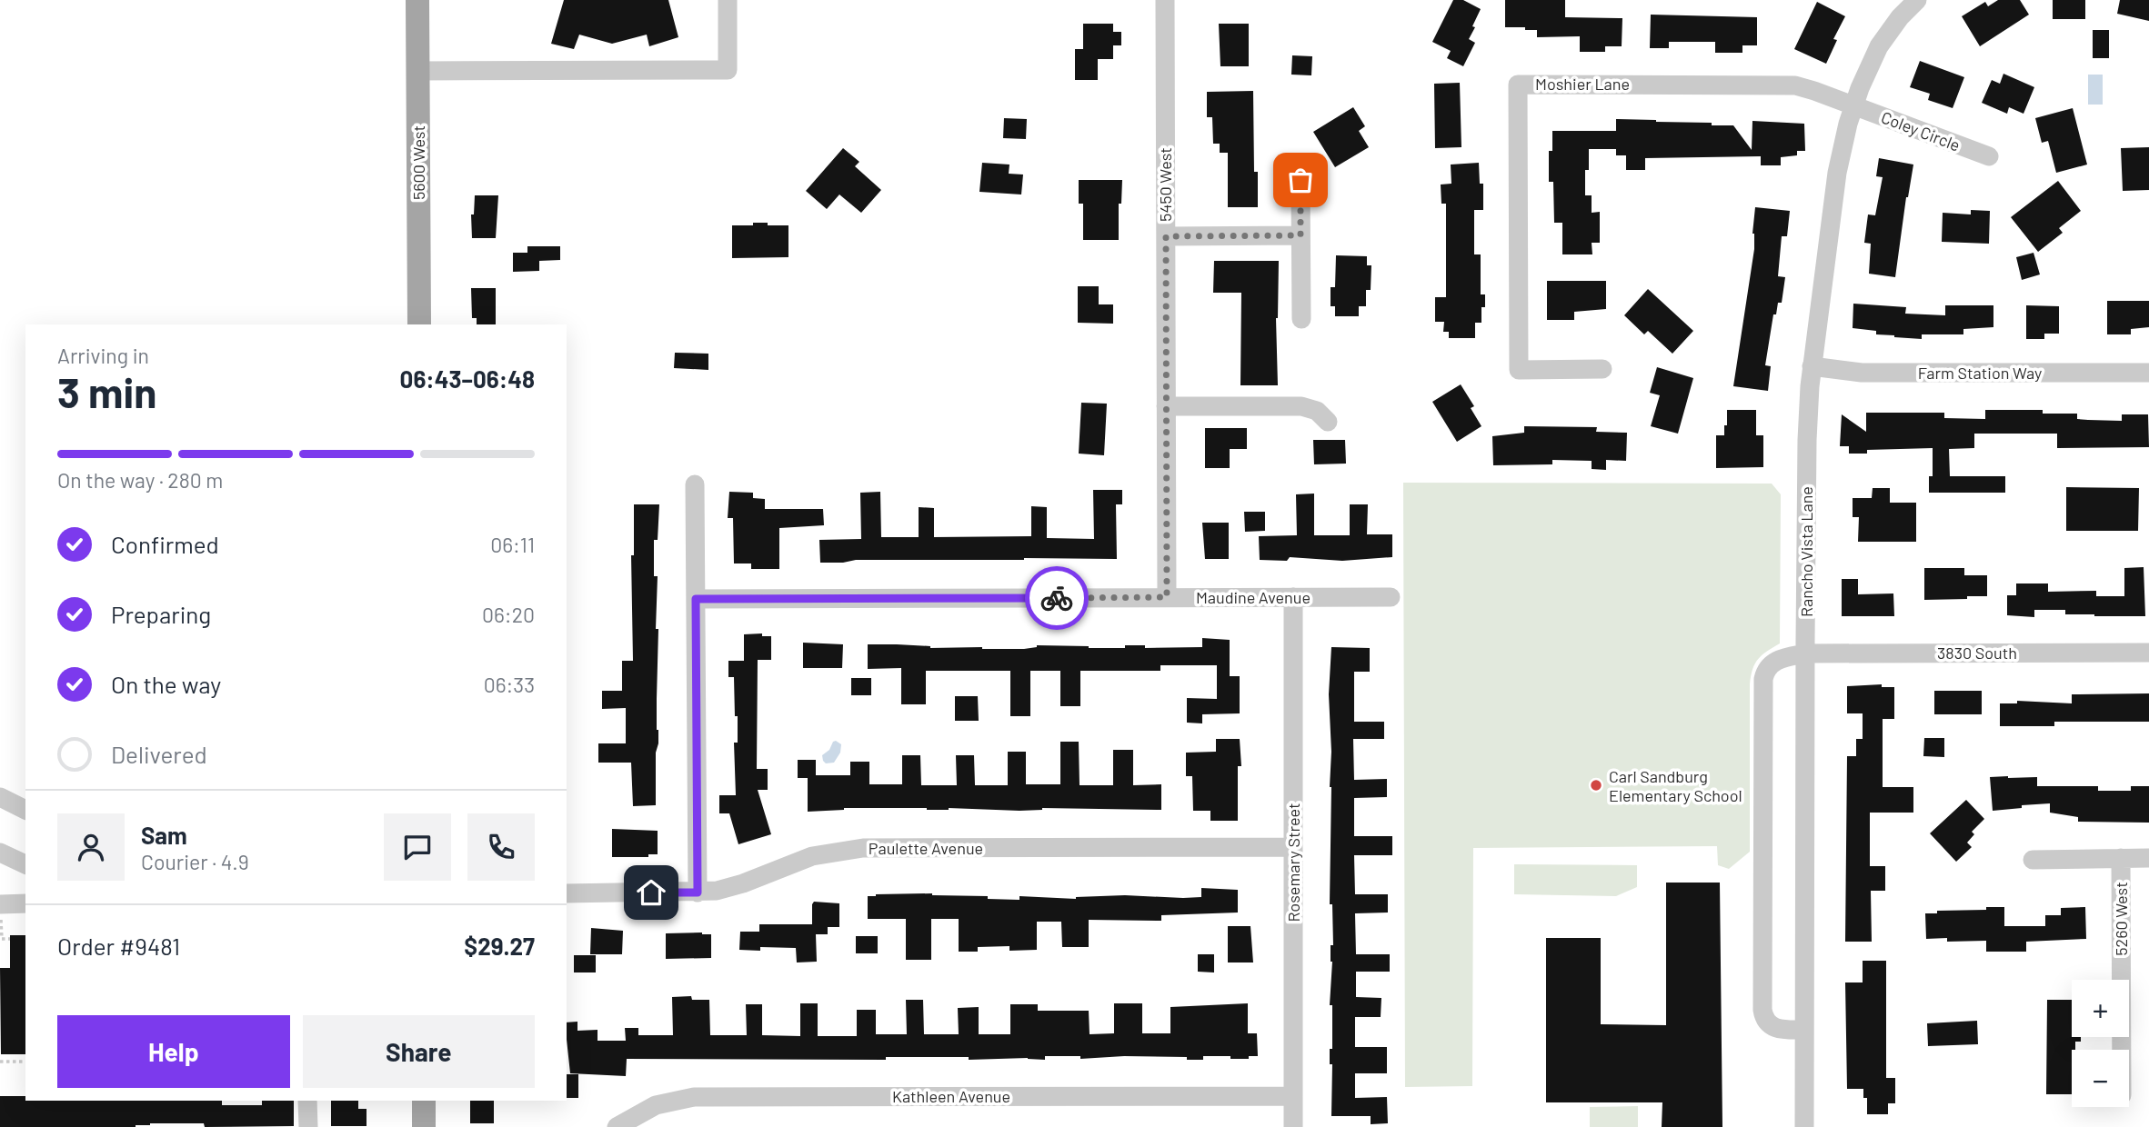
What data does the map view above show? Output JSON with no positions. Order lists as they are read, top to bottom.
{
  "streets": {
    "main road": ["5600 West"],
    "street": [
      "Moshier Lane",
      "Coley Circle",
      "5450 West",
      "Farm Station Way",
      "Rancho Vista Lane",
      "Maudine Avenue",
      "3830 South",
      "Paulette Avenue",
      "Rosemary Street",
      "5260 West",
      "Kathleen Avenue"
    ]
  },
  "crossings": [
    ["Moshier Lane", "Coley Circle"],
    ["Moshier Lane", "Rancho Vista Lane"],
    ["Coley Circle", "Rancho Vista Lane"],
    ["5450 West", "Maudine Avenue"],
    ["Farm Station Way", "Rancho Vista Lane"],
    ["Rancho Vista Lane", "3830 South"],
    ["Maudine Avenue", "Rosemary Street"],
    ["Paulette Avenue", "Rosemary Street"],
    ["Rosemary Street", "Kathleen Avenue"]
  ],
  "places": ["Carl Sandburg Elementary School"],
  "page": {
    "heading": ["3 min", "Arriving in", "06:43–06:48"],
    "panel": [
      "Sam",
      "Courier · 4.9",
      "Order #9481",
      "$29.27"
    ],
    "bar": "On the way · 280 m",
    "list": [
      ["Confirmed", "06:11"],
      ["Preparing", "06:20"],
      ["On the way", "06:33"],
      "Delivered"
    ],
    "map_buttons": ["+", "−"],
    "buttons": ["Help", "Share"]
  }
}
